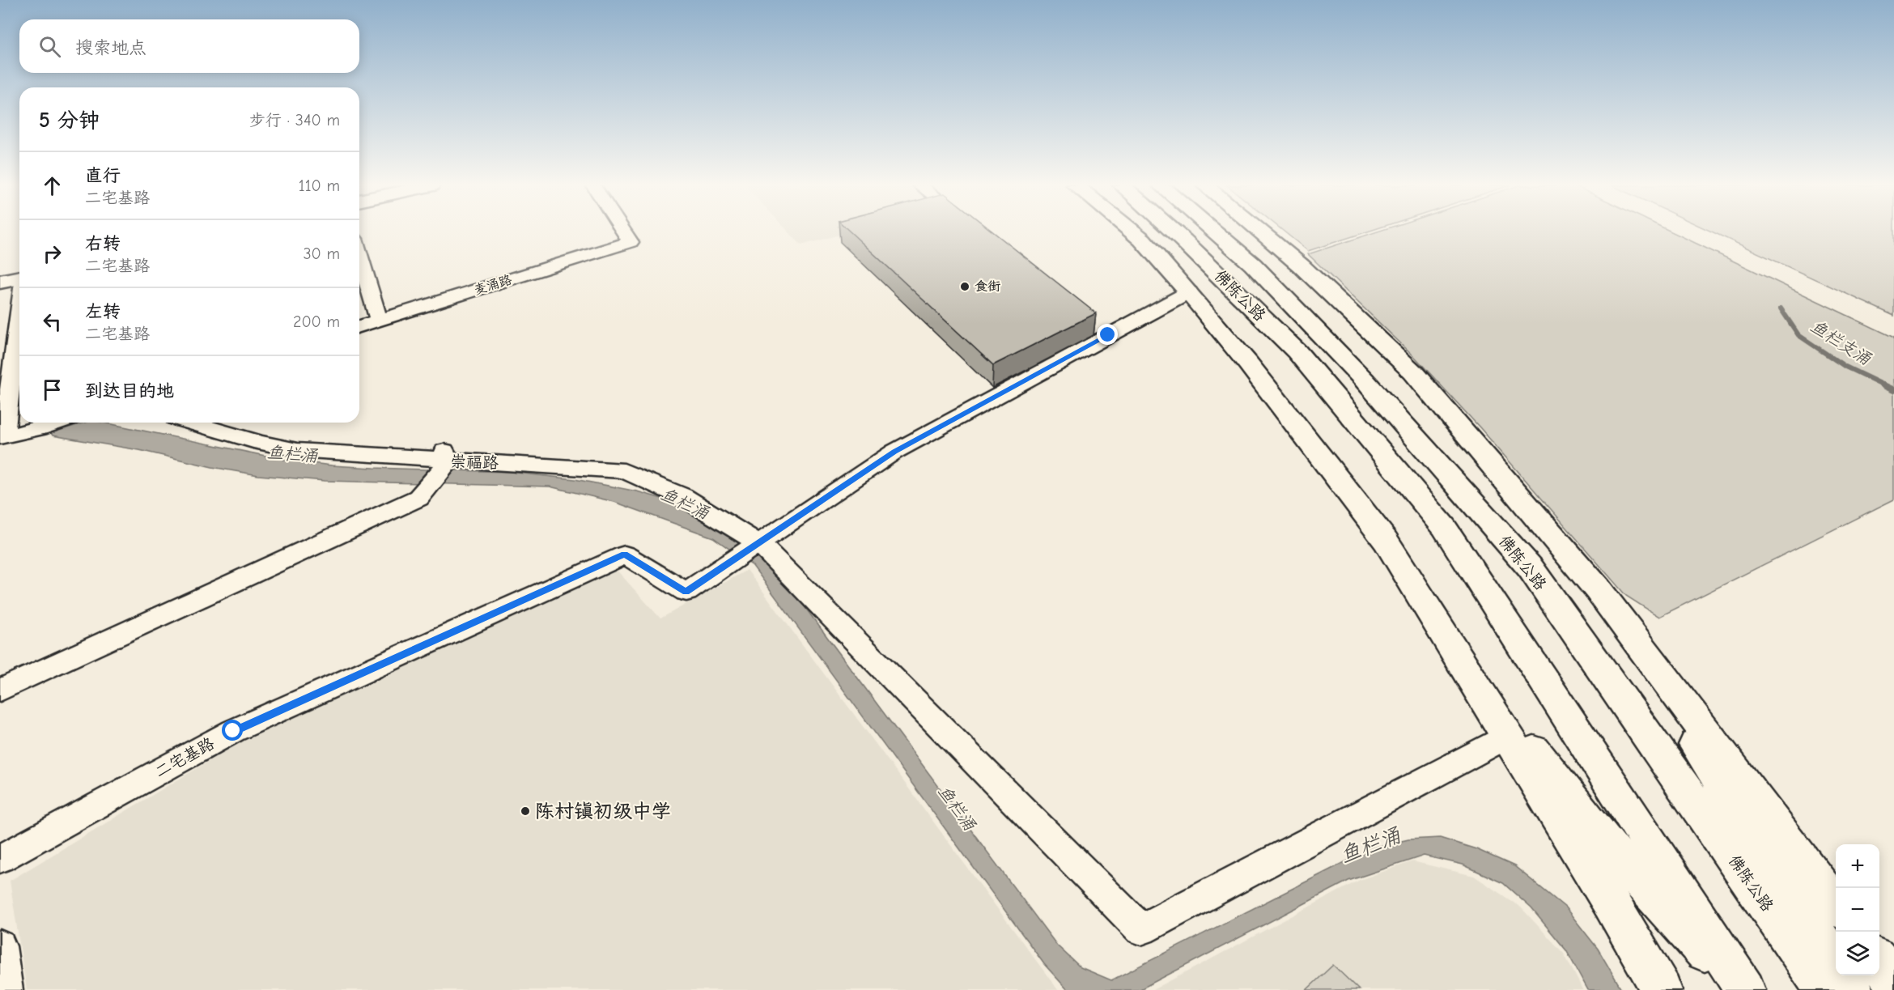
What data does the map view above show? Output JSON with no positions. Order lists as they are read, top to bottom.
{
  "streets": {
    "main road": ["佛陈公路"],
    "street": ["麦涌路", "崇福路", "二宅基路"]
  },
  "crossings": [
    ["崇福路", "二宅基路"]
  ],
  "water": ["鱼栏支涌", "鱼栏涌"],
  "places": ["食街", "陈村镇初级中学"],
  "page": {
    "search": "搜索地点",
    "heading": ["5 分钟", "步行 · 340 m"],
    "list": [
      ["直行", "二宅基路", "110 m"],
      ["右转", "二宅基路", "30 m"],
      ["左转", "二宅基路", "200 m"],
      "到达目的地"
    ],
    "map_buttons": ["+", "−"]
  }
}
